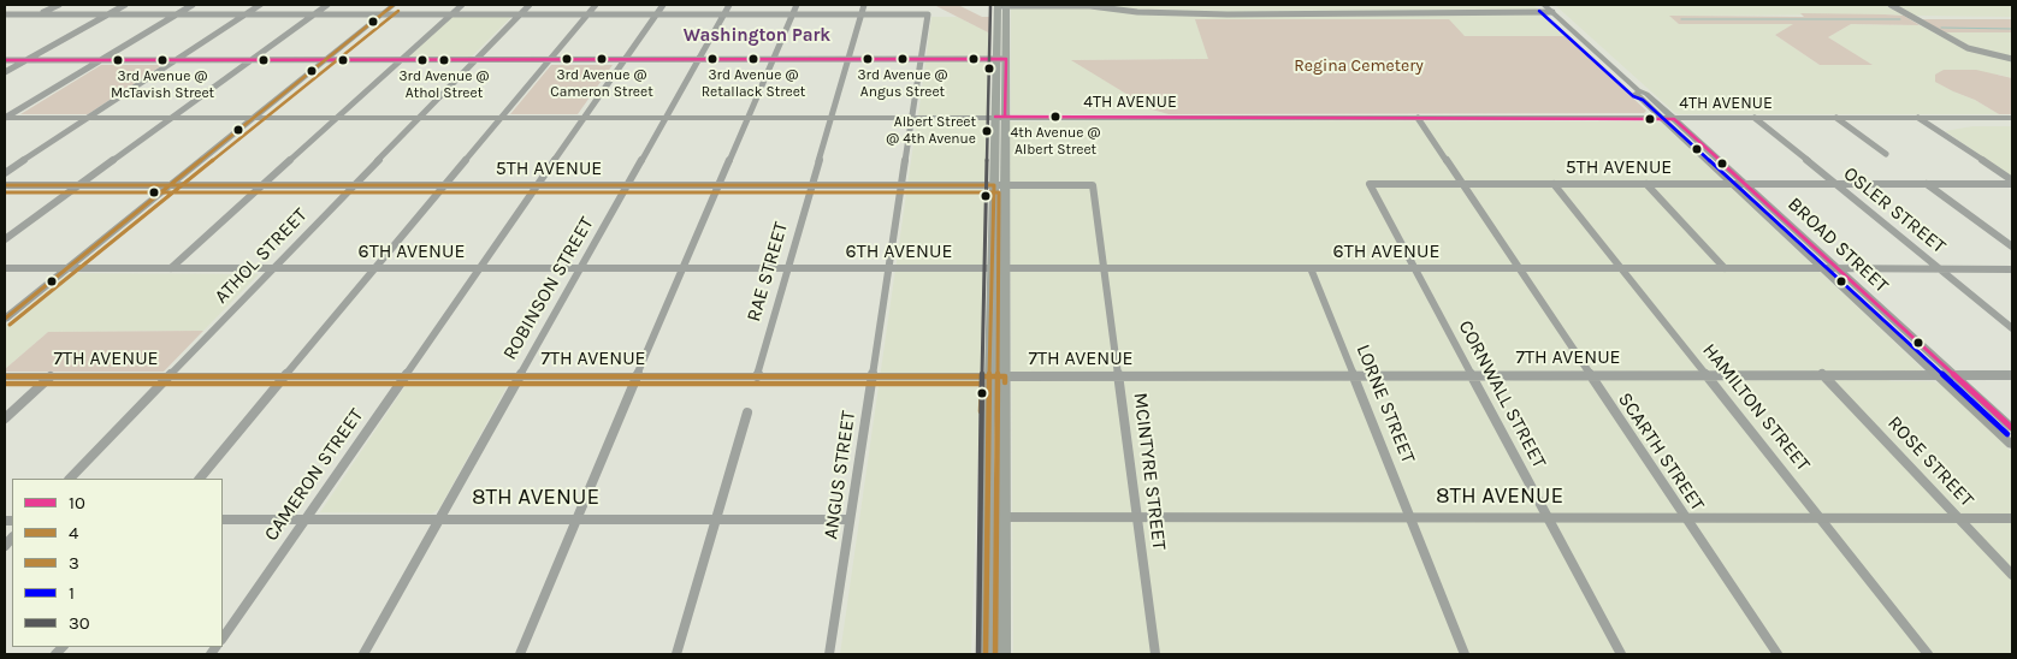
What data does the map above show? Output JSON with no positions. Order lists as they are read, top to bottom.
{
  "streets": {
    "main road": ["4TH AVENUE"],
    "street": [
      "5TH AVENUE",
      "OSLER STREET",
      "BROAD STREET",
      "6TH AVENUE",
      "ATHOL STREET",
      "RAE STREET",
      "ROBINSON STREET",
      "7TH AVENUE",
      "CORNWALL STREET",
      "LORNE STREET",
      "HAMILTON STREET",
      "SCARTH STREET",
      "ROSE STREET",
      "MCINTYRE STREET",
      "CAMERON STREET",
      "ANGUS STREET",
      "8TH AVENUE"
    ]
  },
  "crossings": [
    ["4TH AVENUE", "OSLER STREET"],
    ["4TH AVENUE", "BROAD STREET"],
    ["4TH AVENUE", "ATHOL STREET"],
    ["4TH AVENUE", "RAE STREET"],
    ["4TH AVENUE", "ROBINSON STREET"],
    ["4TH AVENUE", "SCARTH STREET"],
    ["4TH AVENUE", "CAMERON STREET"],
    ["4TH AVENUE", "ANGUS STREET"],
    ["5TH AVENUE", "OSLER STREET"],
    ["5TH AVENUE", "BROAD STREET"],
    ["5TH AVENUE", "ATHOL STREET"],
    ["5TH AVENUE", "RAE STREET"],
    ["5TH AVENUE", "ROBINSON STREET"],
    ["5TH AVENUE", "CORNWALL STREET"],
    ["5TH AVENUE", "HAMILTON STREET"],
    ["5TH AVENUE", "SCARTH STREET"],
    ["5TH AVENUE", "MCINTYRE STREET"],
    ["5TH AVENUE", "CAMERON STREET"],
    ["5TH AVENUE", "ANGUS STREET"],
    ["OSLER STREET", "6TH AVENUE"],
    ["BROAD STREET", "6TH AVENUE"],
    ["BROAD STREET", "7TH AVENUE"],
    ["6TH AVENUE", "ATHOL STREET"],
    ["6TH AVENUE", "RAE STREET"],
    ["6TH AVENUE", "ROBINSON STREET"],
    ["6TH AVENUE", "CORNWALL STREET"],
    ["6TH AVENUE", "LORNE STREET"],
    ["6TH AVENUE", "HAMILTON STREET"],
    ["6TH AVENUE", "SCARTH STREET"],
    ["6TH AVENUE", "MCINTYRE STREET"],
    ["6TH AVENUE", "CAMERON STREET"],
    ["6TH AVENUE", "ANGUS STREET"],
    ["ATHOL STREET", "7TH AVENUE"],
    ["RAE STREET", "7TH AVENUE"],
    ["RAE STREET", "ANGUS STREET"],
    ["ROBINSON STREET", "7TH AVENUE"],
    ["ROBINSON STREET", "8TH AVENUE"],
    ["7TH AVENUE", "CORNWALL STREET"],
    ["7TH AVENUE", "LORNE STREET"],
    ["7TH AVENUE", "HAMILTON STREET"],
    ["7TH AVENUE", "SCARTH STREET"],
    ["7TH AVENUE", "ROSE STREET"],
    ["7TH AVENUE", "MCINTYRE STREET"],
    ["7TH AVENUE", "CAMERON STREET"],
    ["7TH AVENUE", "ANGUS STREET"],
    ["CORNWALL STREET", "8TH AVENUE"],
    ["LORNE STREET", "8TH AVENUE"],
    ["HAMILTON STREET", "8TH AVENUE"],
    ["SCARTH STREET", "8TH AVENUE"],
    ["ROSE STREET", "8TH AVENUE"],
    ["MCINTYRE STREET", "8TH AVENUE"],
    ["CAMERON STREET", "8TH AVENUE"],
    ["ANGUS STREET", "8TH AVENUE"]
  ],
  "districts": ["Washington Park"],
  "parks": ["Regina Cemetery"],
  "places": [
    "3rd Avenue @ Cameron Street",
    "3rd Avenue @ Retallack Street",
    "3rd Avenue @ Angus Street",
    "3rd Avenue @ McTavish Street",
    "3rd Avenue @ Athol Street",
    "4th Avenue @ Albert Street",
    "Albert Street @ 4th Avenue"
  ],
  "lines": [
    "transit line 4",
    "transit line 30",
    "transit line 3",
    "transit line 1",
    "transit line 10"
  ],
  "legend": [
    "10",
    "4",
    "3",
    "1",
    "30"
  ]
}
